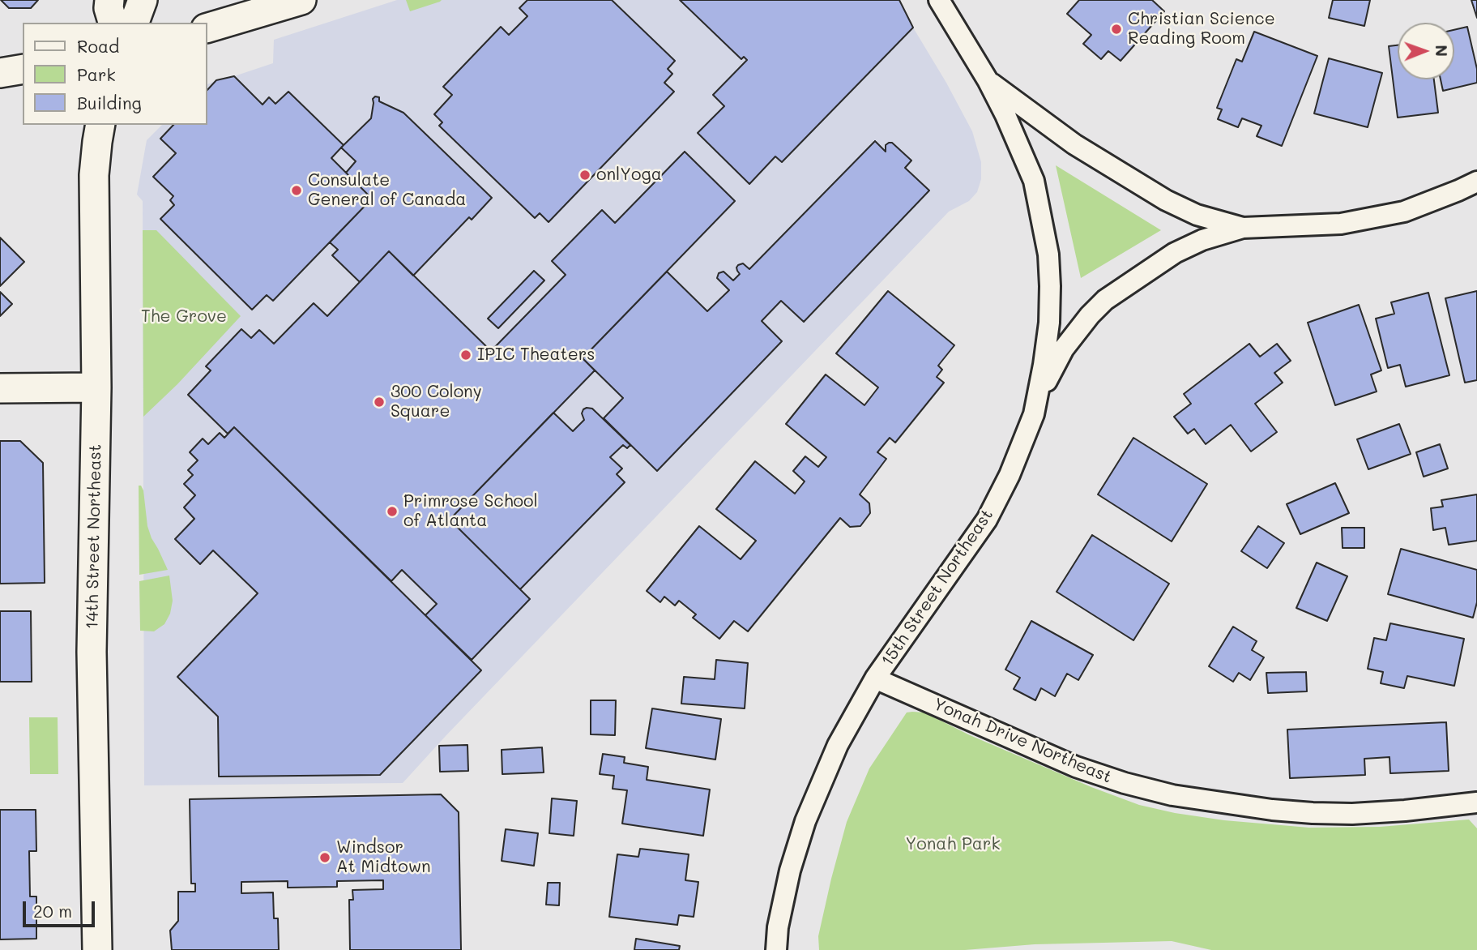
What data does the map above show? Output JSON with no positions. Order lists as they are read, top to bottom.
{
  "streets": {
    "main road": ["14th Street Northeast"],
    "street": ["15th Street Northeast", "Yonah Drive Northeast"]
  },
  "crossings": [
    ["15th Street Northeast", "Yonah Drive Northeast"]
  ],
  "parks": ["The Grove", "Yonah Park"],
  "places": [
    "Christian Science Reading Room",
    "onlYoga",
    "Consulate General of Canada",
    "IPIC Theaters",
    "300 Colony Square",
    "Primrose School of Atlanta",
    "Windsor At Midtown"
  ],
  "legend": ["Road", "Park", "Building"],
  "scale_bar": "20 m",
  "north": "right"
}
